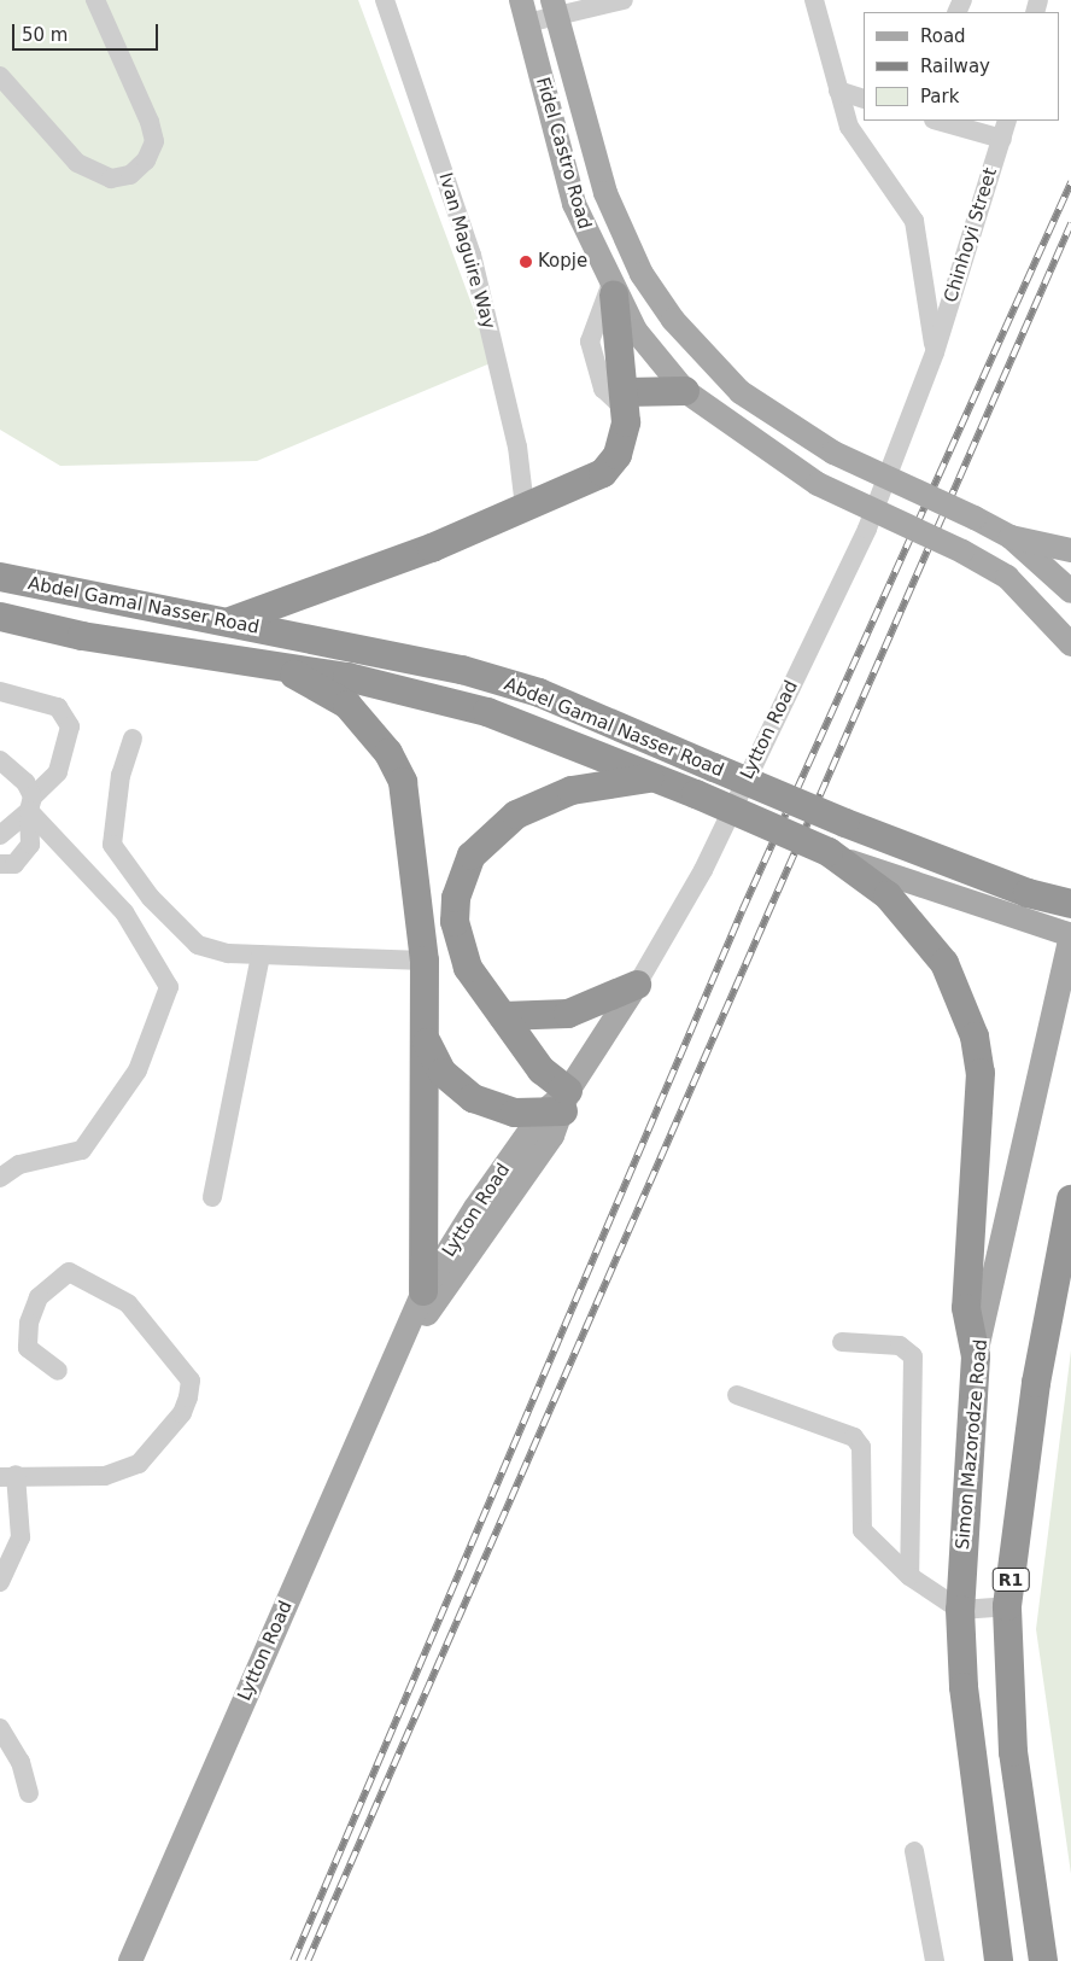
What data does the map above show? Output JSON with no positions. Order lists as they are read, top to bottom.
{
  "streets": {
    "highway": ["Abdel Gamal Nasser Road", "Simon Mazorodze Road", "R1"],
    "main road": ["Fidel Castro Road", "Lytton Road"],
    "street": ["Chinhoyi Street", "Ivan Maguire Way"]
  },
  "crossings": [
    ["Chinhoyi Street", "Lytton Road"],
    ["Abdel Gamal Nasser Road", "Simon Mazorodze Road"]
  ],
  "places": ["Kopje"],
  "legend": ["Road", "Railway", "Park"],
  "scale_bar": "50 m"
}
